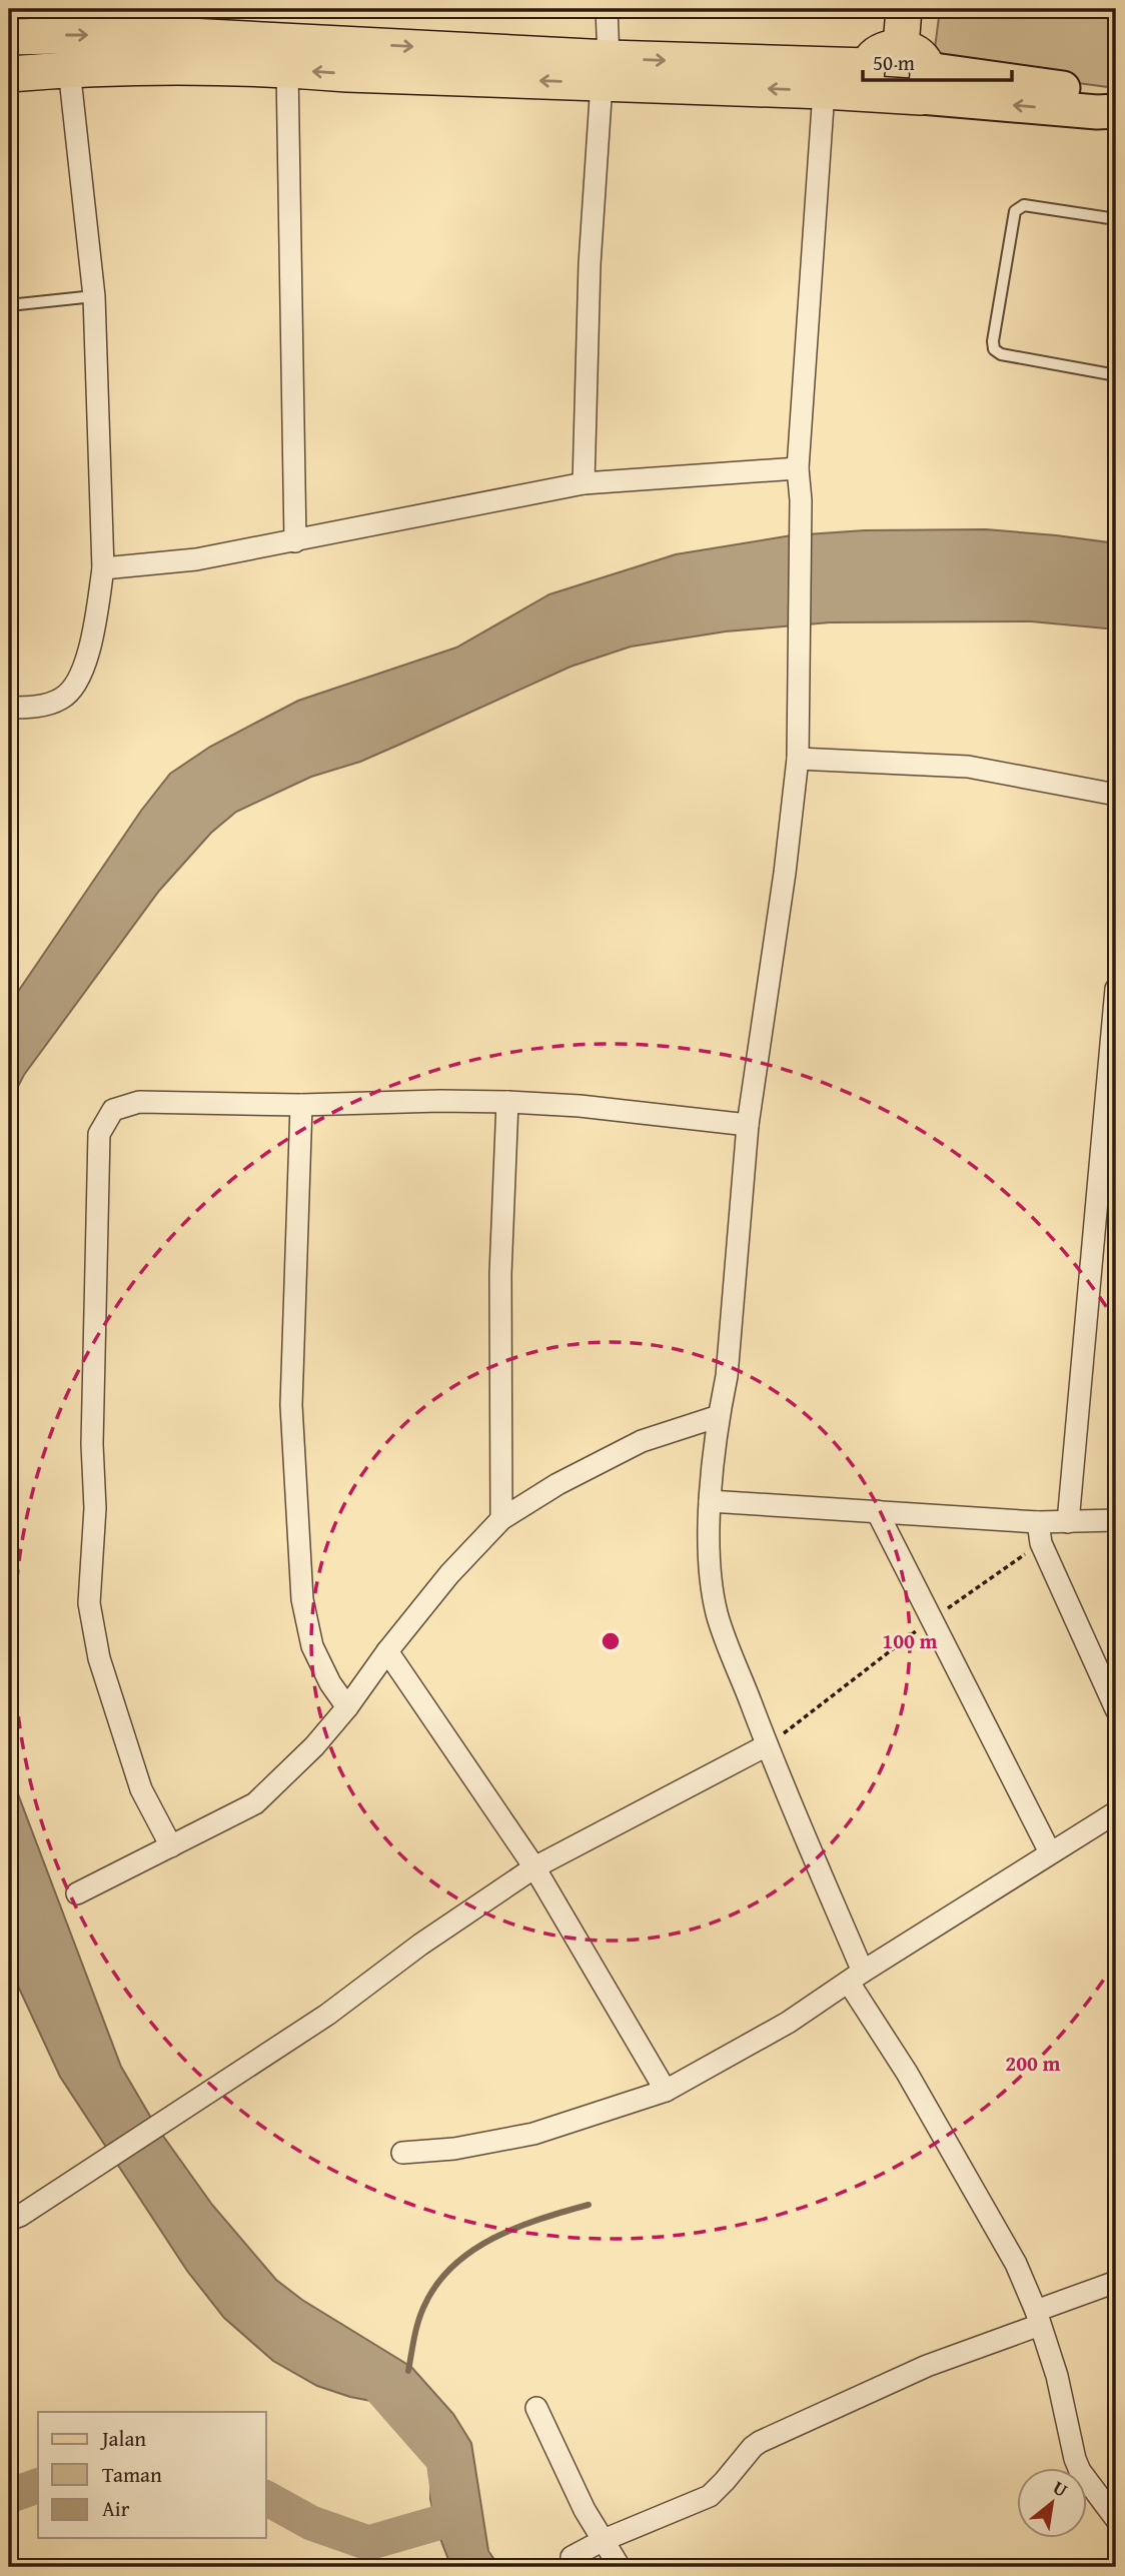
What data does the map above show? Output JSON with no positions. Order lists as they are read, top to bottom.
{
  "legend": ["Jalan", "Taman", "Air"],
  "scale_bar": "50 m",
  "north": "top right",
  "rings": ["100 m", "200 m"]
}
